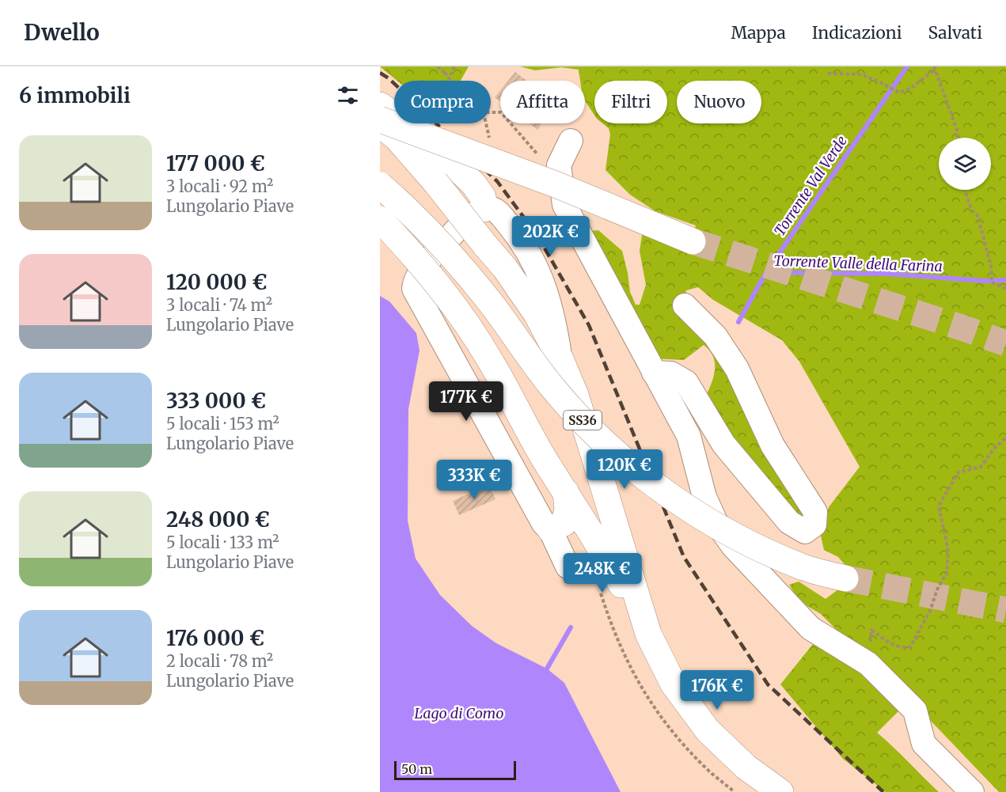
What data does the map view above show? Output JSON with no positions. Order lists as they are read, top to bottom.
{
  "streets": {
    "main road": ["SS36"]
  },
  "water": ["Torrente Val Verde", "Torrente Valle della Farina", "Lago di Como"],
  "scale_bar": "50 m",
  "page": {
    "header": "Dwello",
    "nav": ["Mappa", "Indicazioni", "Salvati"],
    "heading": "6 immobili",
    "chip": [
      "Compra",
      "Affitta",
      "Filtri",
      "Nuovo"
    ],
    "list": [
      {
        "name": "177 000 €",
        "note": "3 locali · 92 m² · Lungolario Piave"
      },
      {
        "name": "120 000 €",
        "note": "3 locali · 74 m² · Lungolario Piave"
      },
      {
        "name": "333 000 €",
        "note": "5 locali · 153 m² · Lungolario Piave"
      },
      {
        "name": "248 000 €",
        "note": "5 locali · 133 m² · Lungolario Piave"
      },
      {
        "name": "176 000 €",
        "note": "2 locali · 78 m² · Lungolario Piave"
      }
    ],
    "price": [
      "202K €",
      "177K €",
      "120K €",
      "333K €",
      "248K €",
      "176K €"
    ],
    "scale": "50 m"
  }
}
